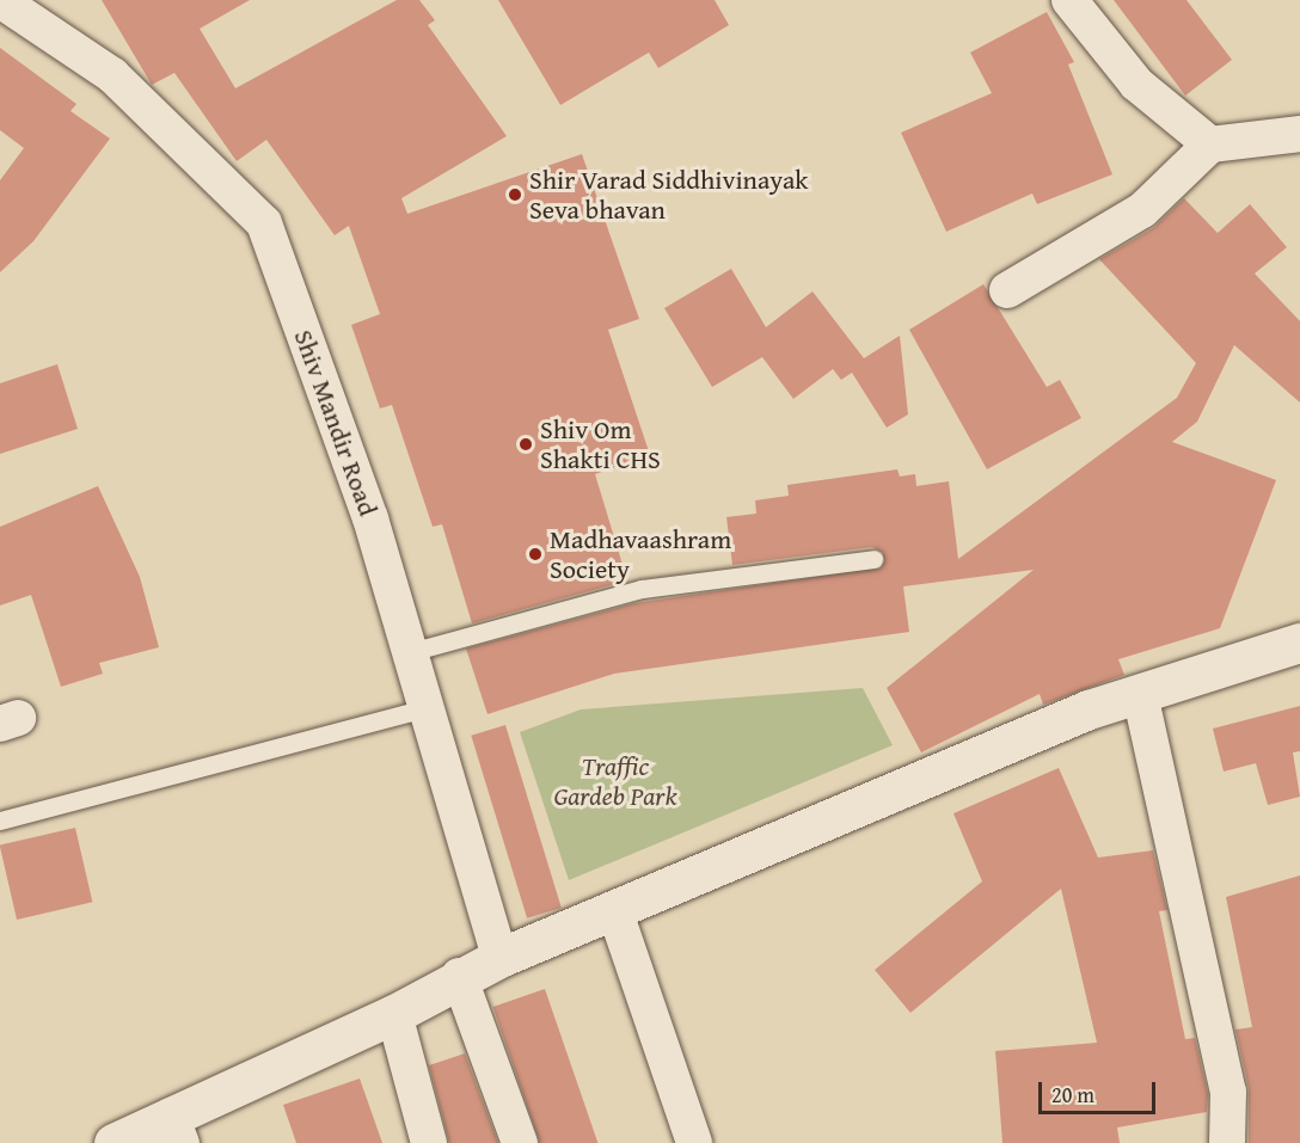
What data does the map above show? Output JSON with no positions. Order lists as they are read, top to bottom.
{
  "streets": {
    "street": ["Shiv Mandir Road"]
  },
  "parks": ["Traffic Gardeb Park"],
  "places": ["Shir Varad Siddhivinayak Seva bhavan", "Shiv Om Shakti CHS", "Madhavaashram Society"],
  "scale_bar": "20 m"
}
